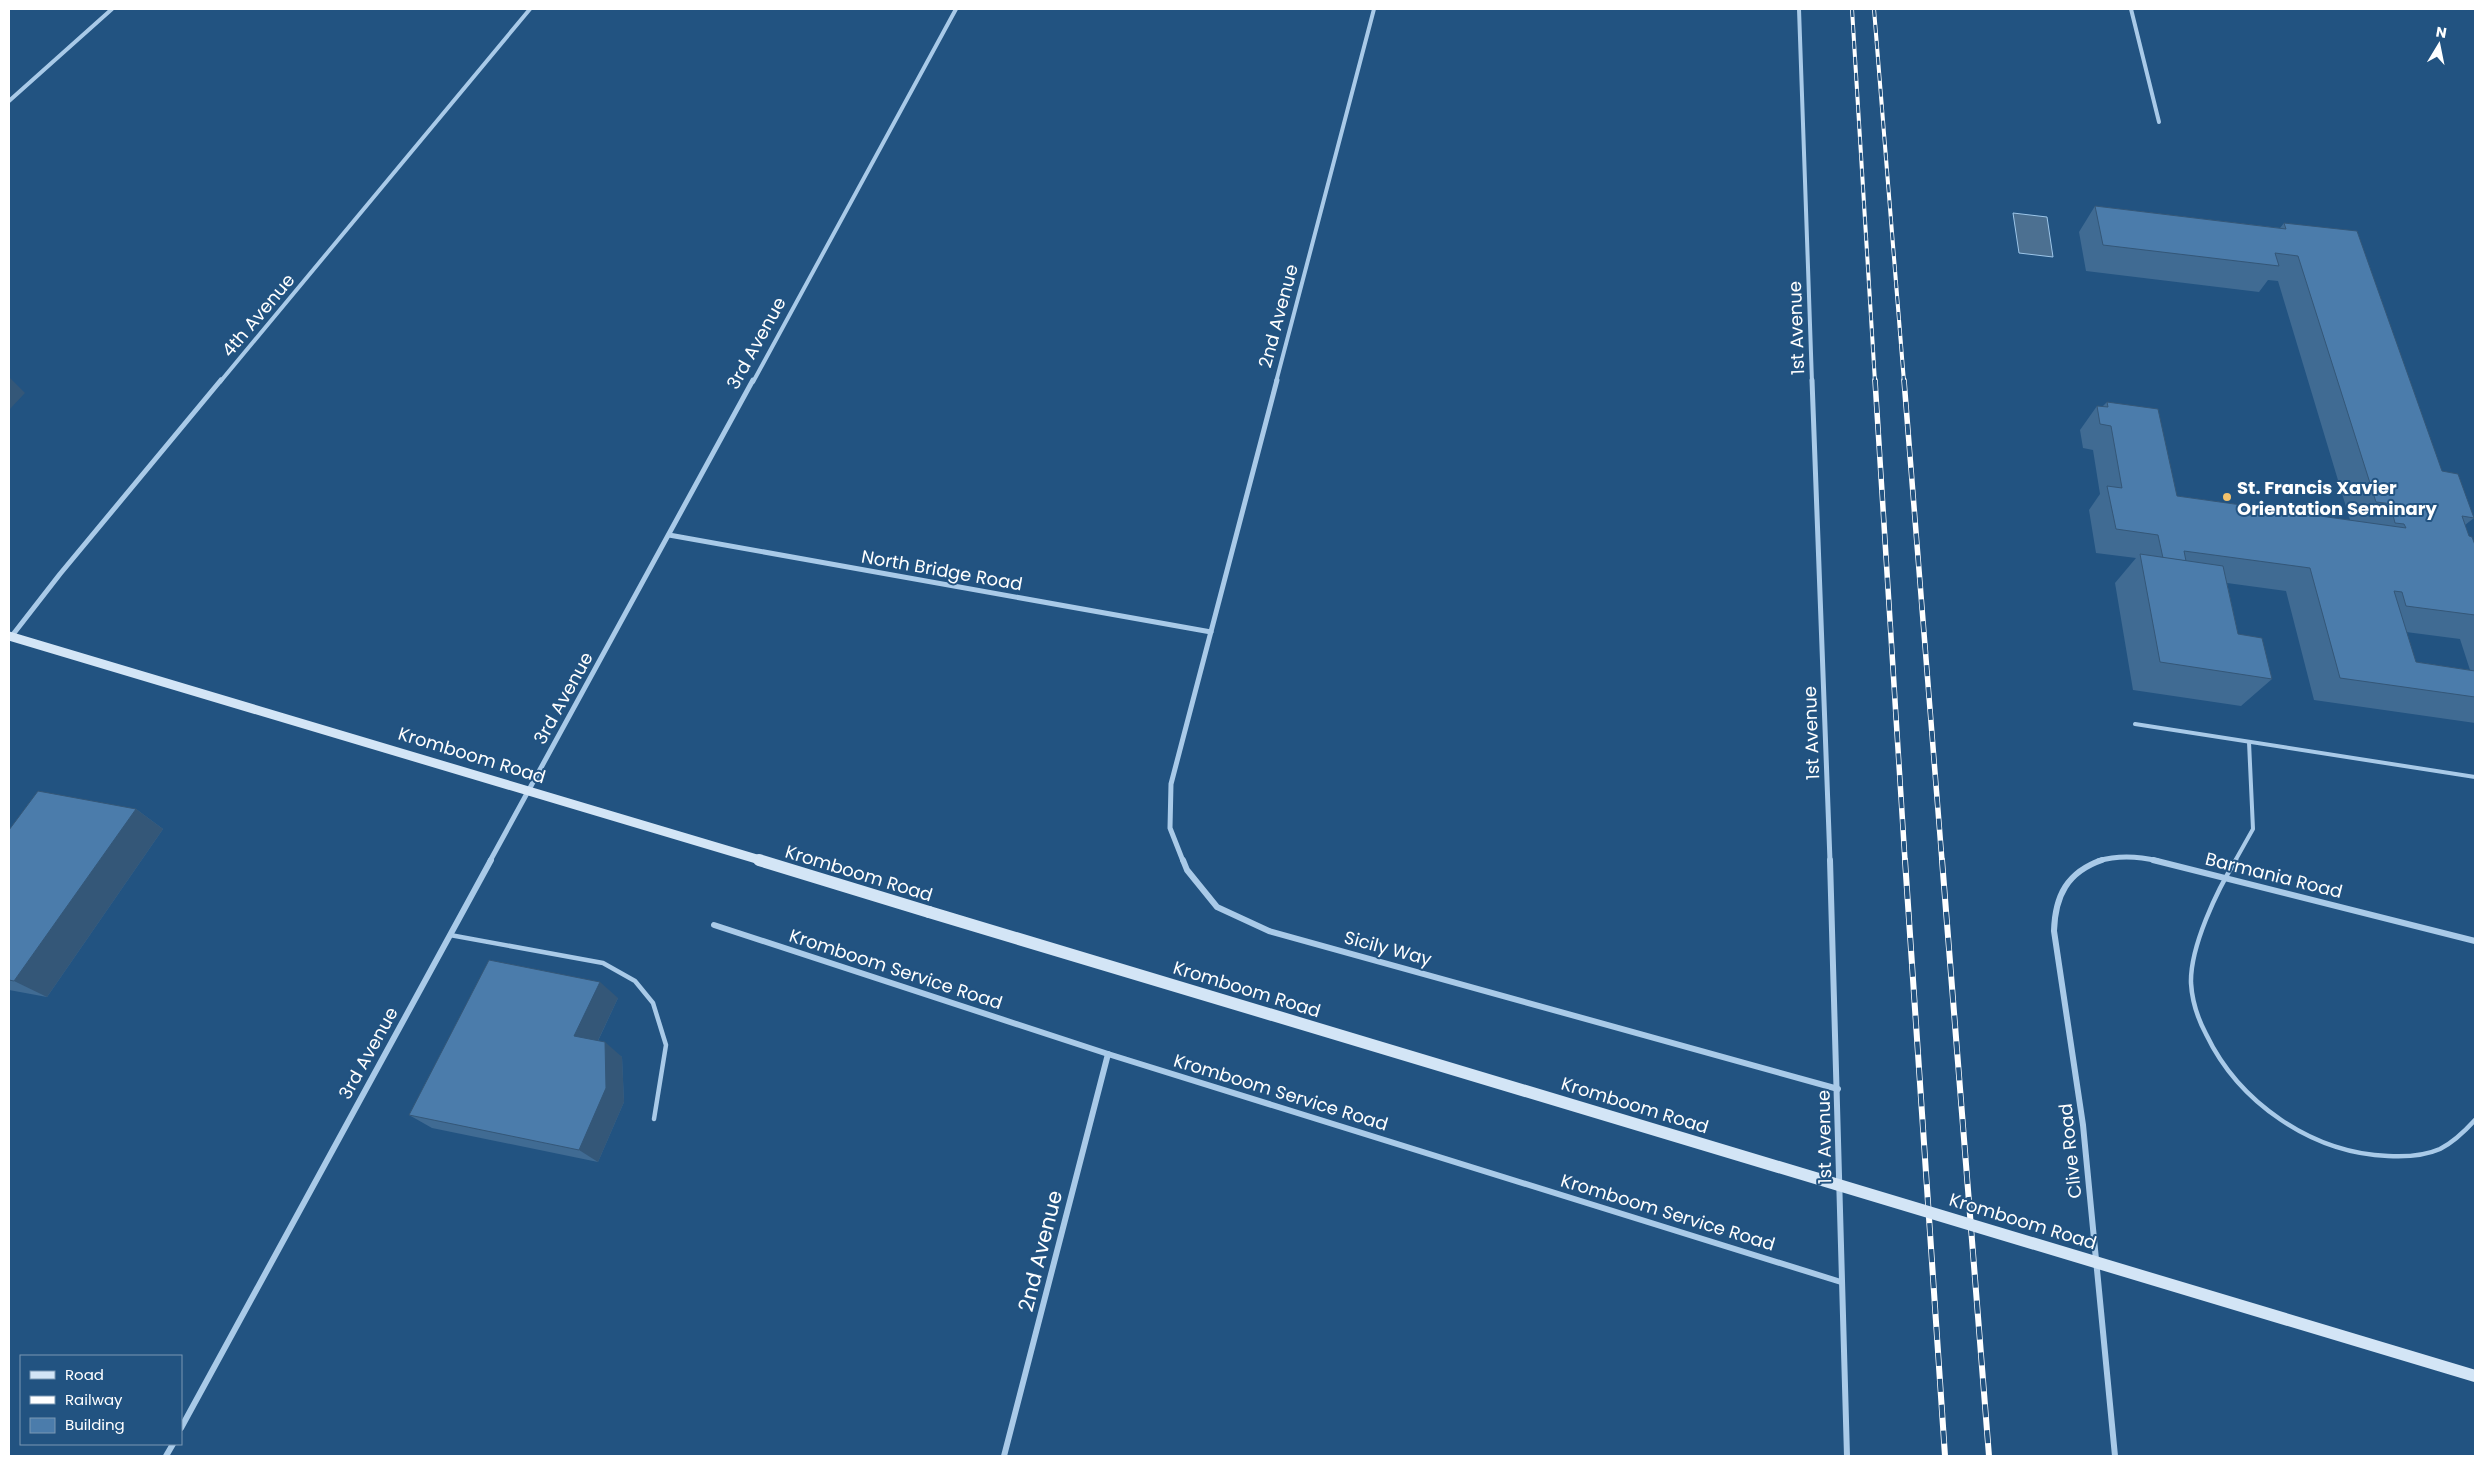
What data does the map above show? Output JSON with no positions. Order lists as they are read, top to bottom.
{
  "streets": {
    "street": [
      "4th Avenue",
      "2nd Avenue",
      "1st Avenue",
      "3rd Avenue",
      "North Bridge Road",
      "Kromboom Road",
      "Barmania Road",
      "Sicily Way",
      "Kromboom Service Road",
      "Clive Road"
    ]
  },
  "crossings": [
    ["4th Avenue", "Kromboom Road"],
    ["2nd Avenue", "North Bridge Road"],
    ["2nd Avenue", "Sicily Way"],
    ["2nd Avenue", "Kromboom Service Road"],
    ["1st Avenue", "Sicily Way"],
    ["1st Avenue", "Kromboom Service Road"],
    ["3rd Avenue", "North Bridge Road"],
    ["3rd Avenue", "Kromboom Road"],
    ["North Bridge Road", "Sicily Way"],
    ["Barmania Road", "Clive Road"]
  ],
  "places": ["St. Francis Xavier Orientation Seminary"],
  "legend": ["Road", "Railway", "Building"],
  "north": "top"
}
